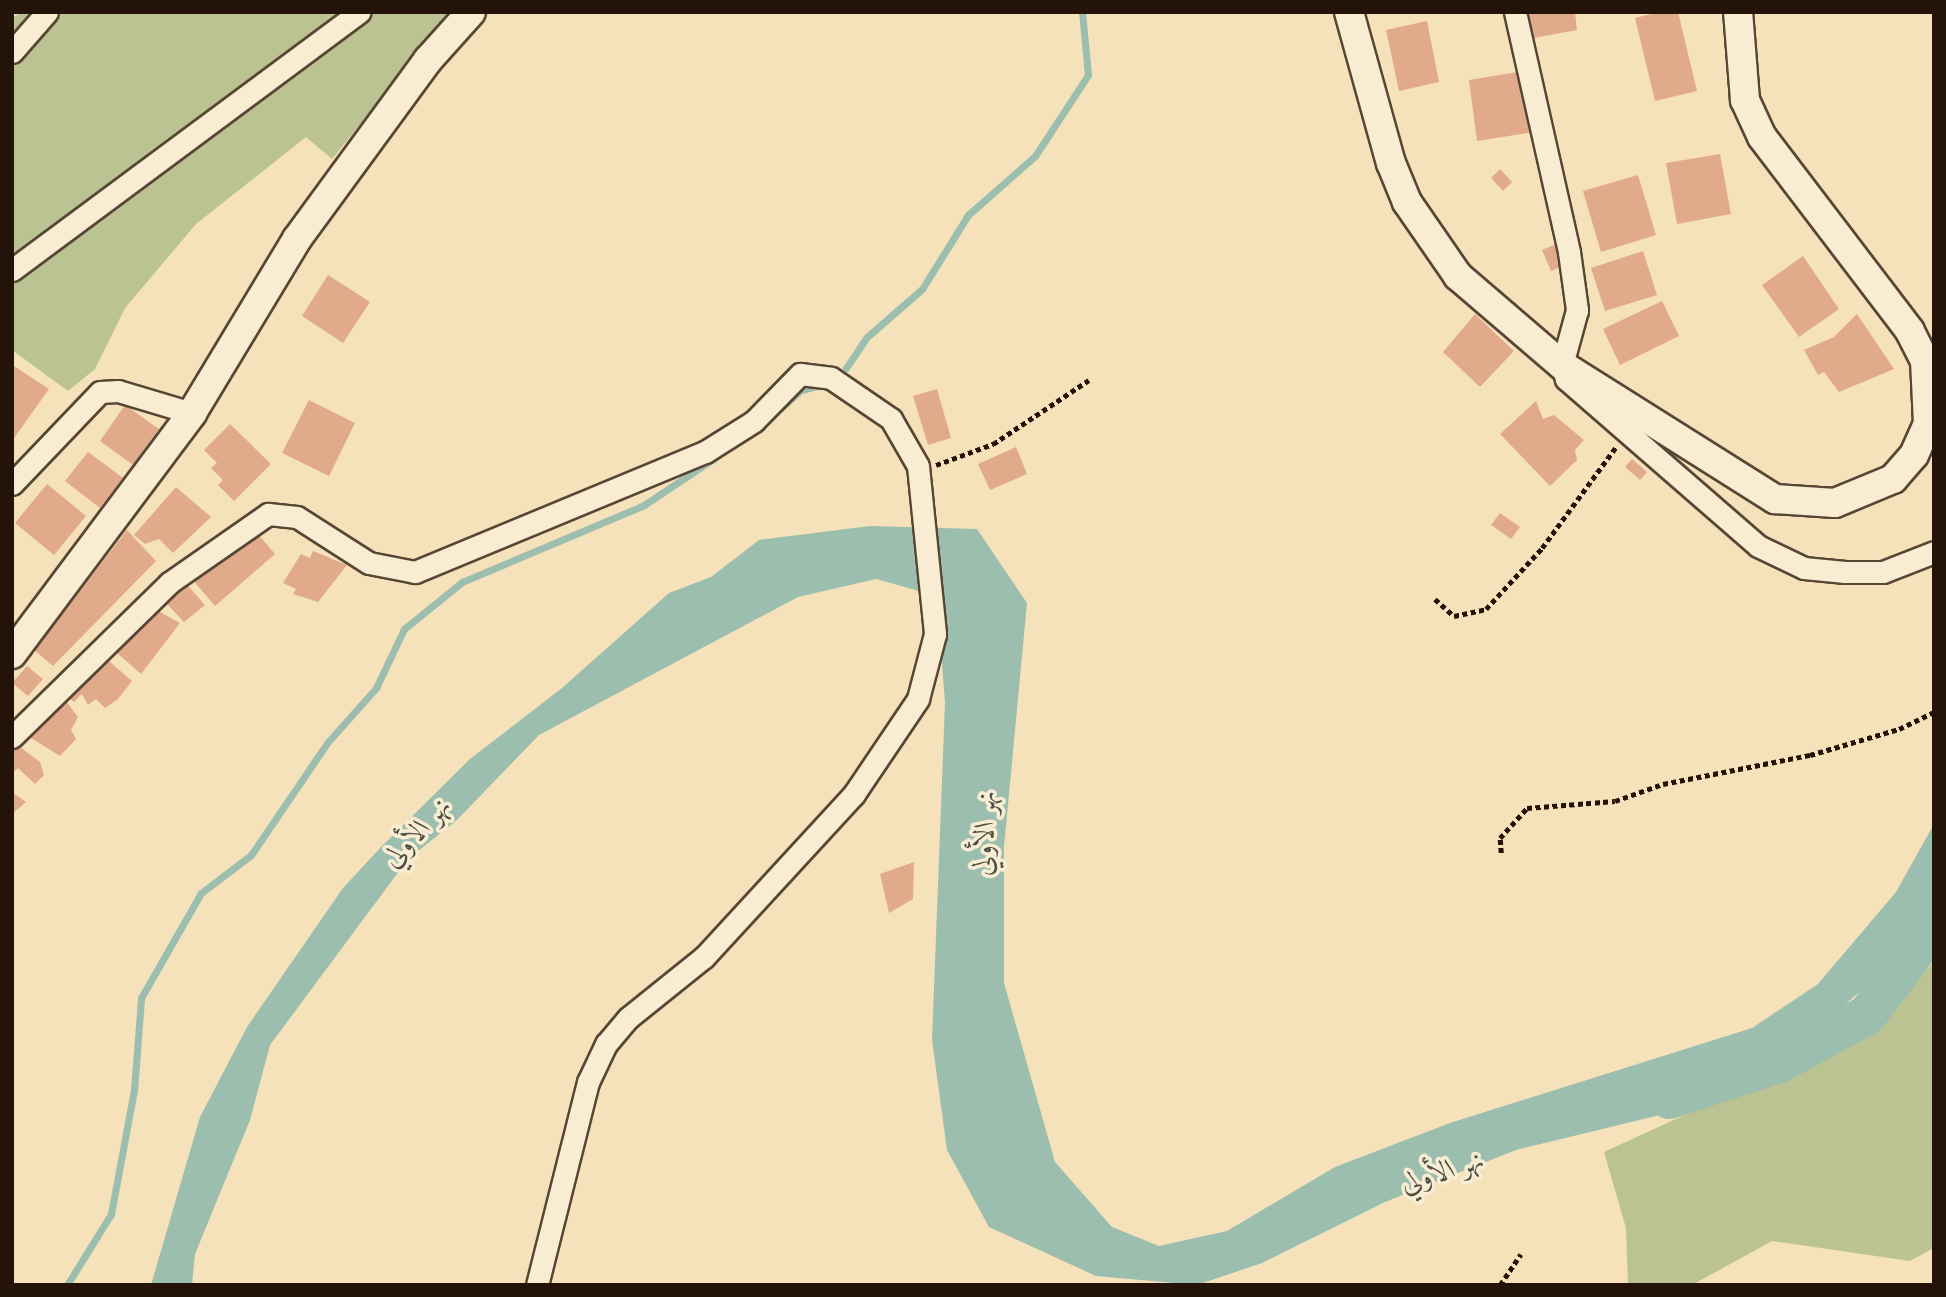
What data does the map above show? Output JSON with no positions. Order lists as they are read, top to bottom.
{
  "water": ["نهر الأولي"]
}
